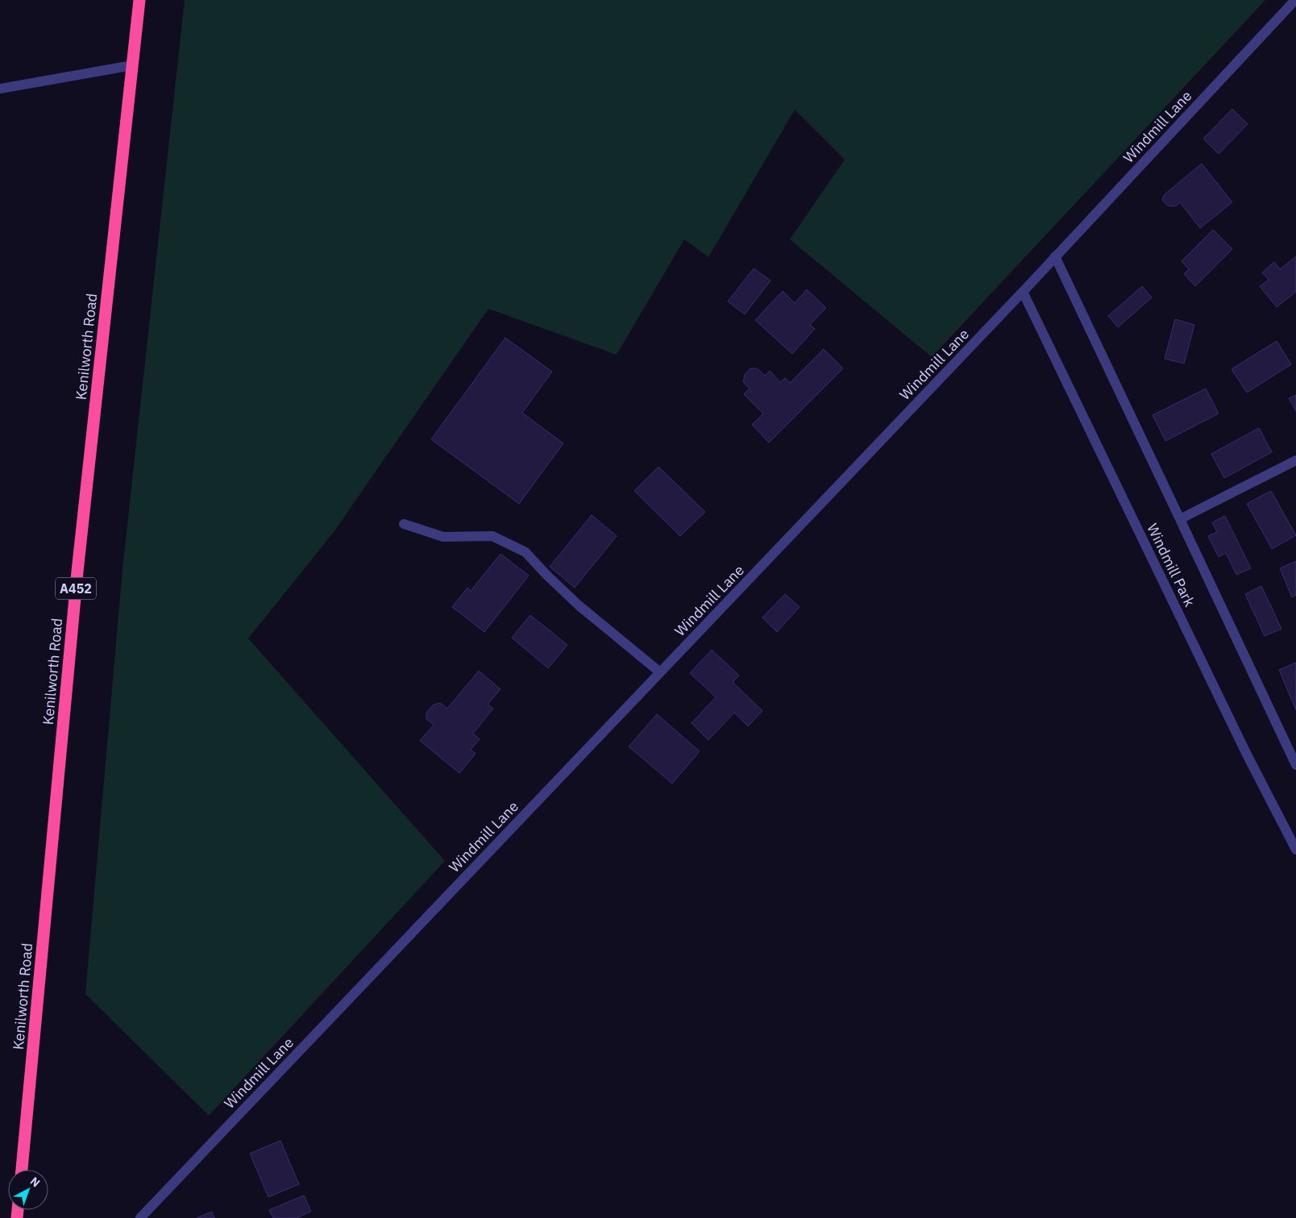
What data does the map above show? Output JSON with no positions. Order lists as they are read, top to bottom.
{
  "streets": {
    "highway": ["Kenilworth Road", "A452"],
    "street": ["Windmill Lane", "Windmill Park"]
  },
  "crossings": [
    ["Windmill Lane", "Windmill Park"]
  ],
  "north": "top right"
}
